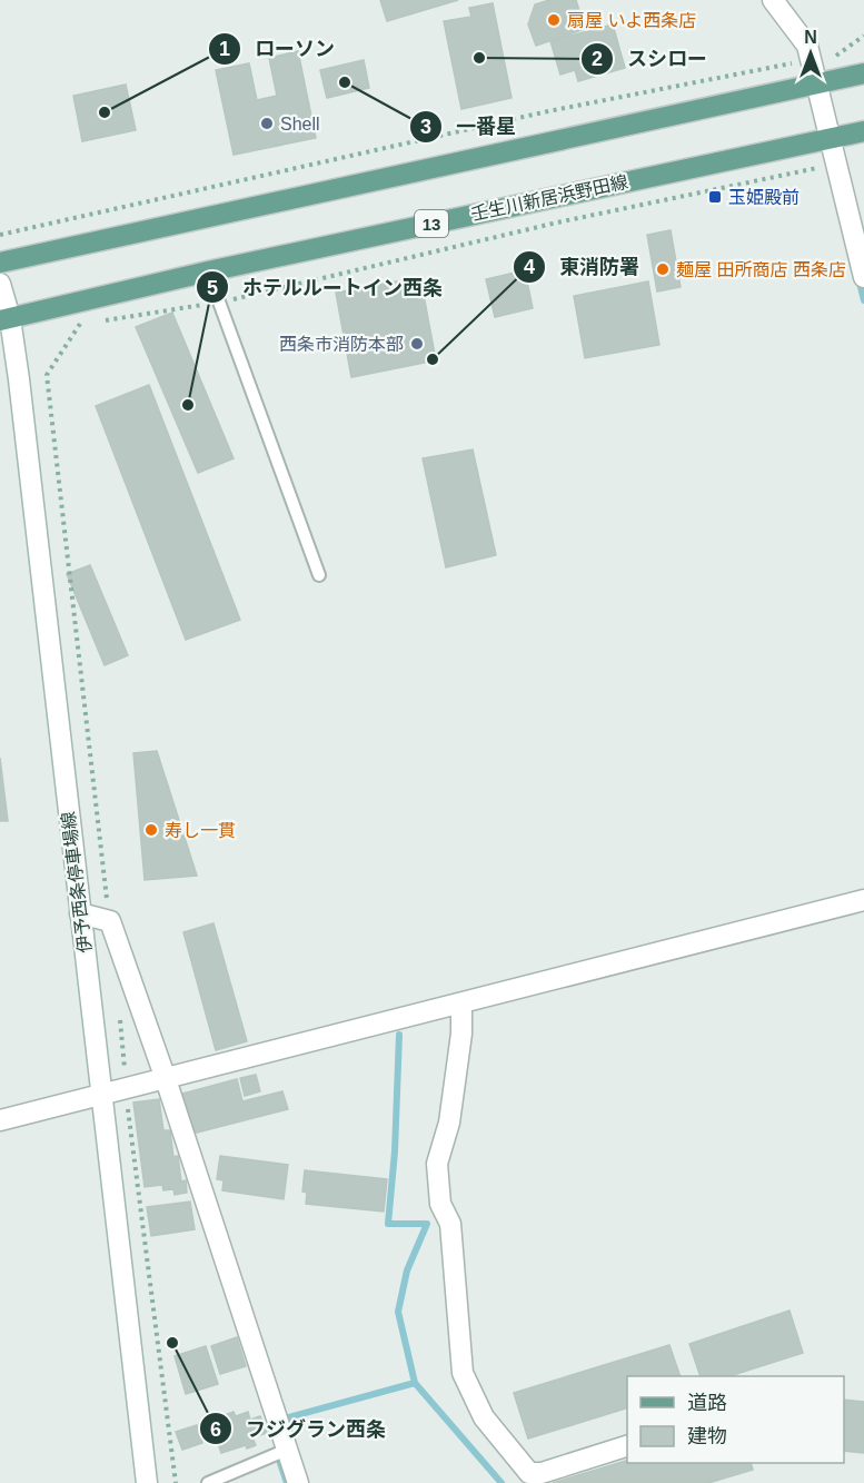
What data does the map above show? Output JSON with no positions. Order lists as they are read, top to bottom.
{
  "streets": {
    "main road": ["壬生川新居浜野田線", "13"],
    "street": ["伊予西条停車場線"]
  },
  "crossings": [
    ["壬生川新居浜野田線", "伊予西条停車場線"]
  ],
  "places": {
    "other": [
      "扇屋 いよ西条店",
      "スシロー",
      "一番星",
      "ローソン",
      "Shell",
      "麺屋 田所商店 西条店",
      "西条市消防本部",
      "東消防署",
      "ホテルルートイン西条",
      "寿し一貫",
      "フジグラン西条"
    ],
    "transit": ["玉姫殿前"]
  },
  "legend": ["道路", "建物"],
  "north": "top"
}
